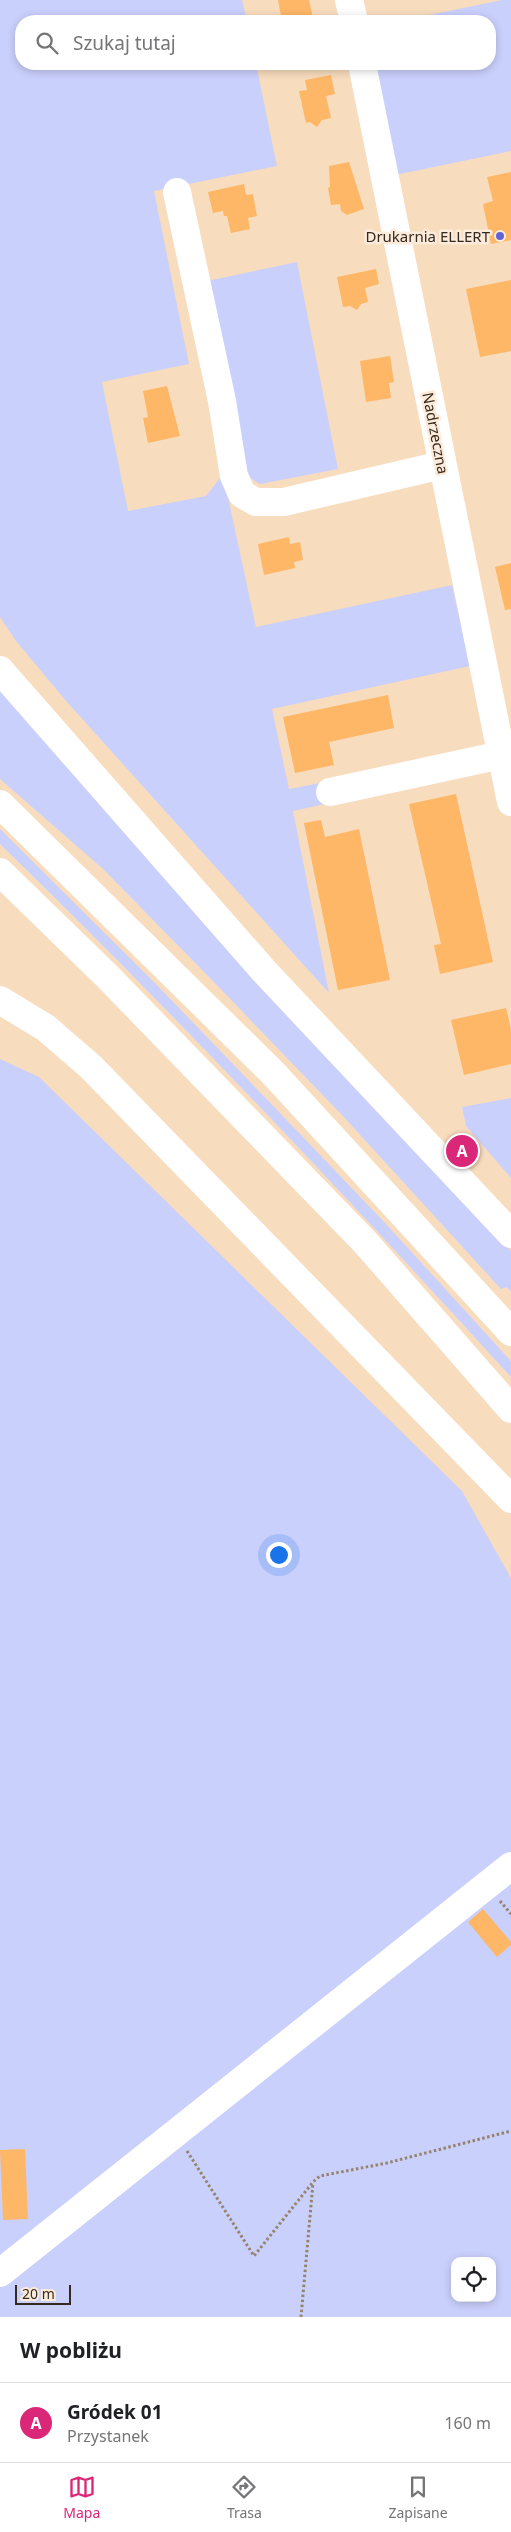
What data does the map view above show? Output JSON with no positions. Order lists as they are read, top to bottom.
{
  "streets": {
    "main road": ["Nadrzeczna"]
  },
  "places": ["Drukarnia ELLERT"],
  "scale_bar": "20 m",
  "page": {
    "search": "Szukaj tutaj",
    "pins": "A",
    "scale": "20 m",
    "heading": "W pobliżu",
    "list": [
      {
        "mark": "A",
        "name": "Gródek 01",
        "note": "Przystanek",
        "value": "160 m"
      }
    ],
    "nav": ["Mapa", "Trasa", "Zapisane"]
  }
}
